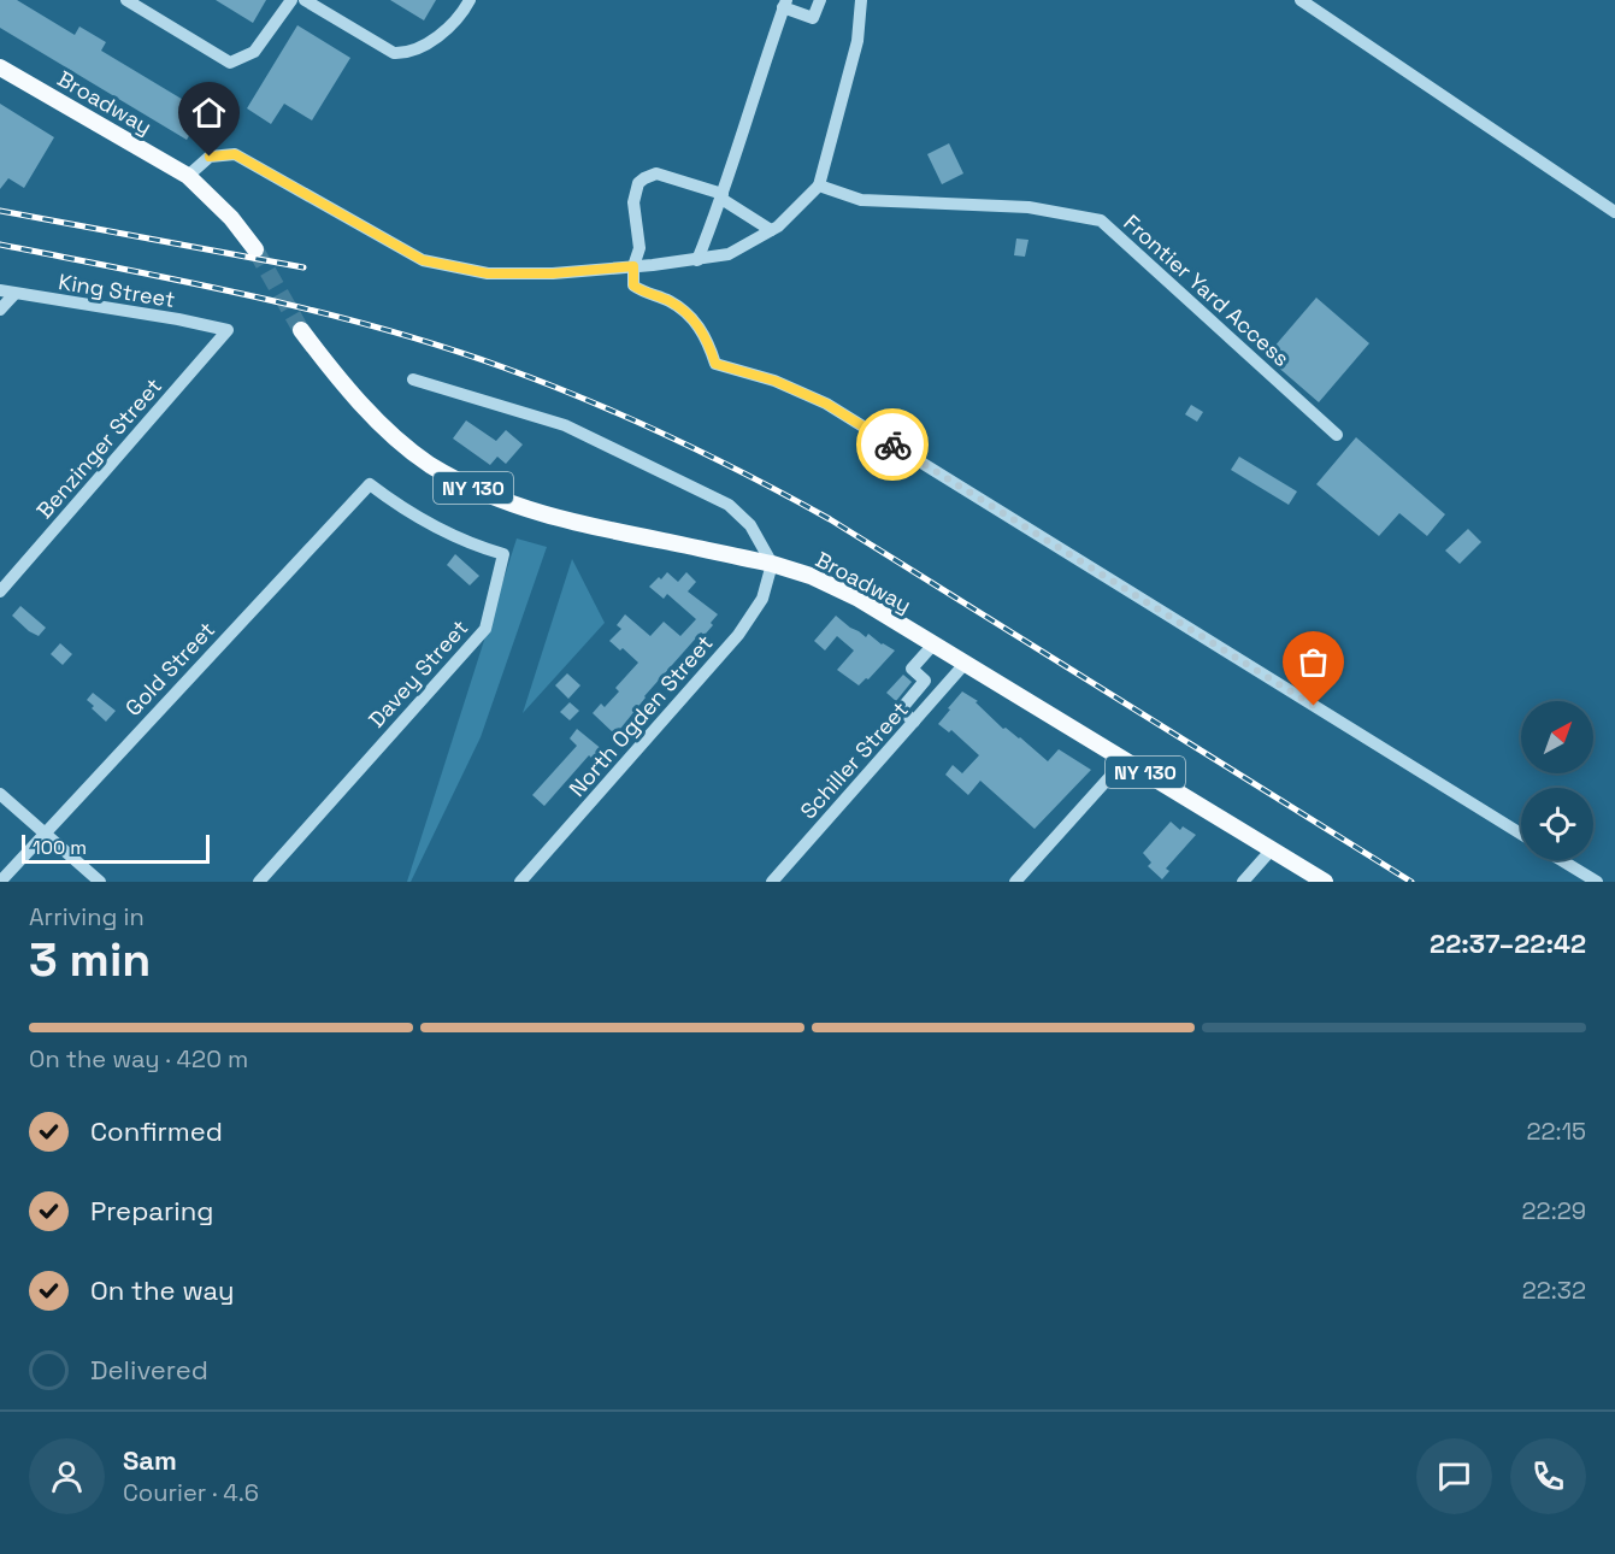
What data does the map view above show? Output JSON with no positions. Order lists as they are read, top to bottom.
{
  "streets": {
    "main road": ["Broadway", "NY 130"],
    "street": [
      "King Street",
      "Frontier Yard Access",
      "Benzinger Street",
      "Gold Street",
      "Davey Street",
      "North Ogden Street",
      "Schiller Street"
    ]
  },
  "crossings": [
    ["Broadway", "North Ogden Street"],
    ["Broadway", "Schiller Street"],
    ["King Street", "Benzinger Street"],
    ["Gold Street", "Davey Street"]
  ],
  "scale_bar": "100 m",
  "north": "top right",
  "page": {
    "scale": "100 m",
    "heading": ["3 min", "Arriving in", "22:37–22:42"],
    "panel": ["Sam", "Courier · 4.6"],
    "bar": "On the way · 420 m",
    "list": [
      ["Confirmed", "22:15"],
      ["Preparing", "22:29"],
      ["On the way", "22:32"],
      "Delivered"
    ]
  }
}
